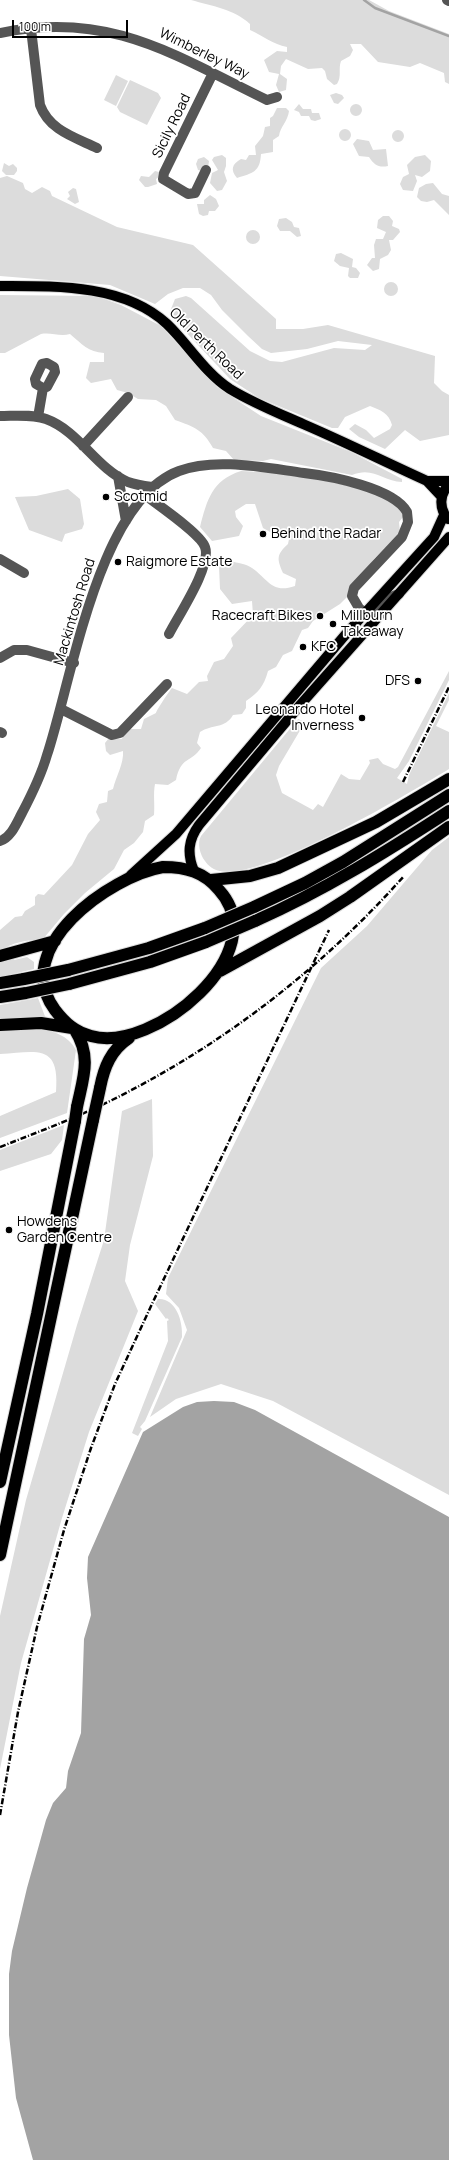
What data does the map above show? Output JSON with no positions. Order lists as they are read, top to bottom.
{
  "streets": {
    "main road": ["Old Perth Road"],
    "street": ["Wimberley Way", "Sicily Road", "Mackintosh Road"]
  },
  "crossings": [
    ["Wimberley Way", "Sicily Road"]
  ],
  "places": [
    "Scotmid",
    "Behind the Radar",
    "Raigmore Estate",
    "Racecraft Bikes",
    "Millburn Takeaway",
    "KFC",
    "DFS",
    "Leonardo Hotel Inverness",
    "Howdens Garden Centre"
  ],
  "scale_bar": "100 m"
}
